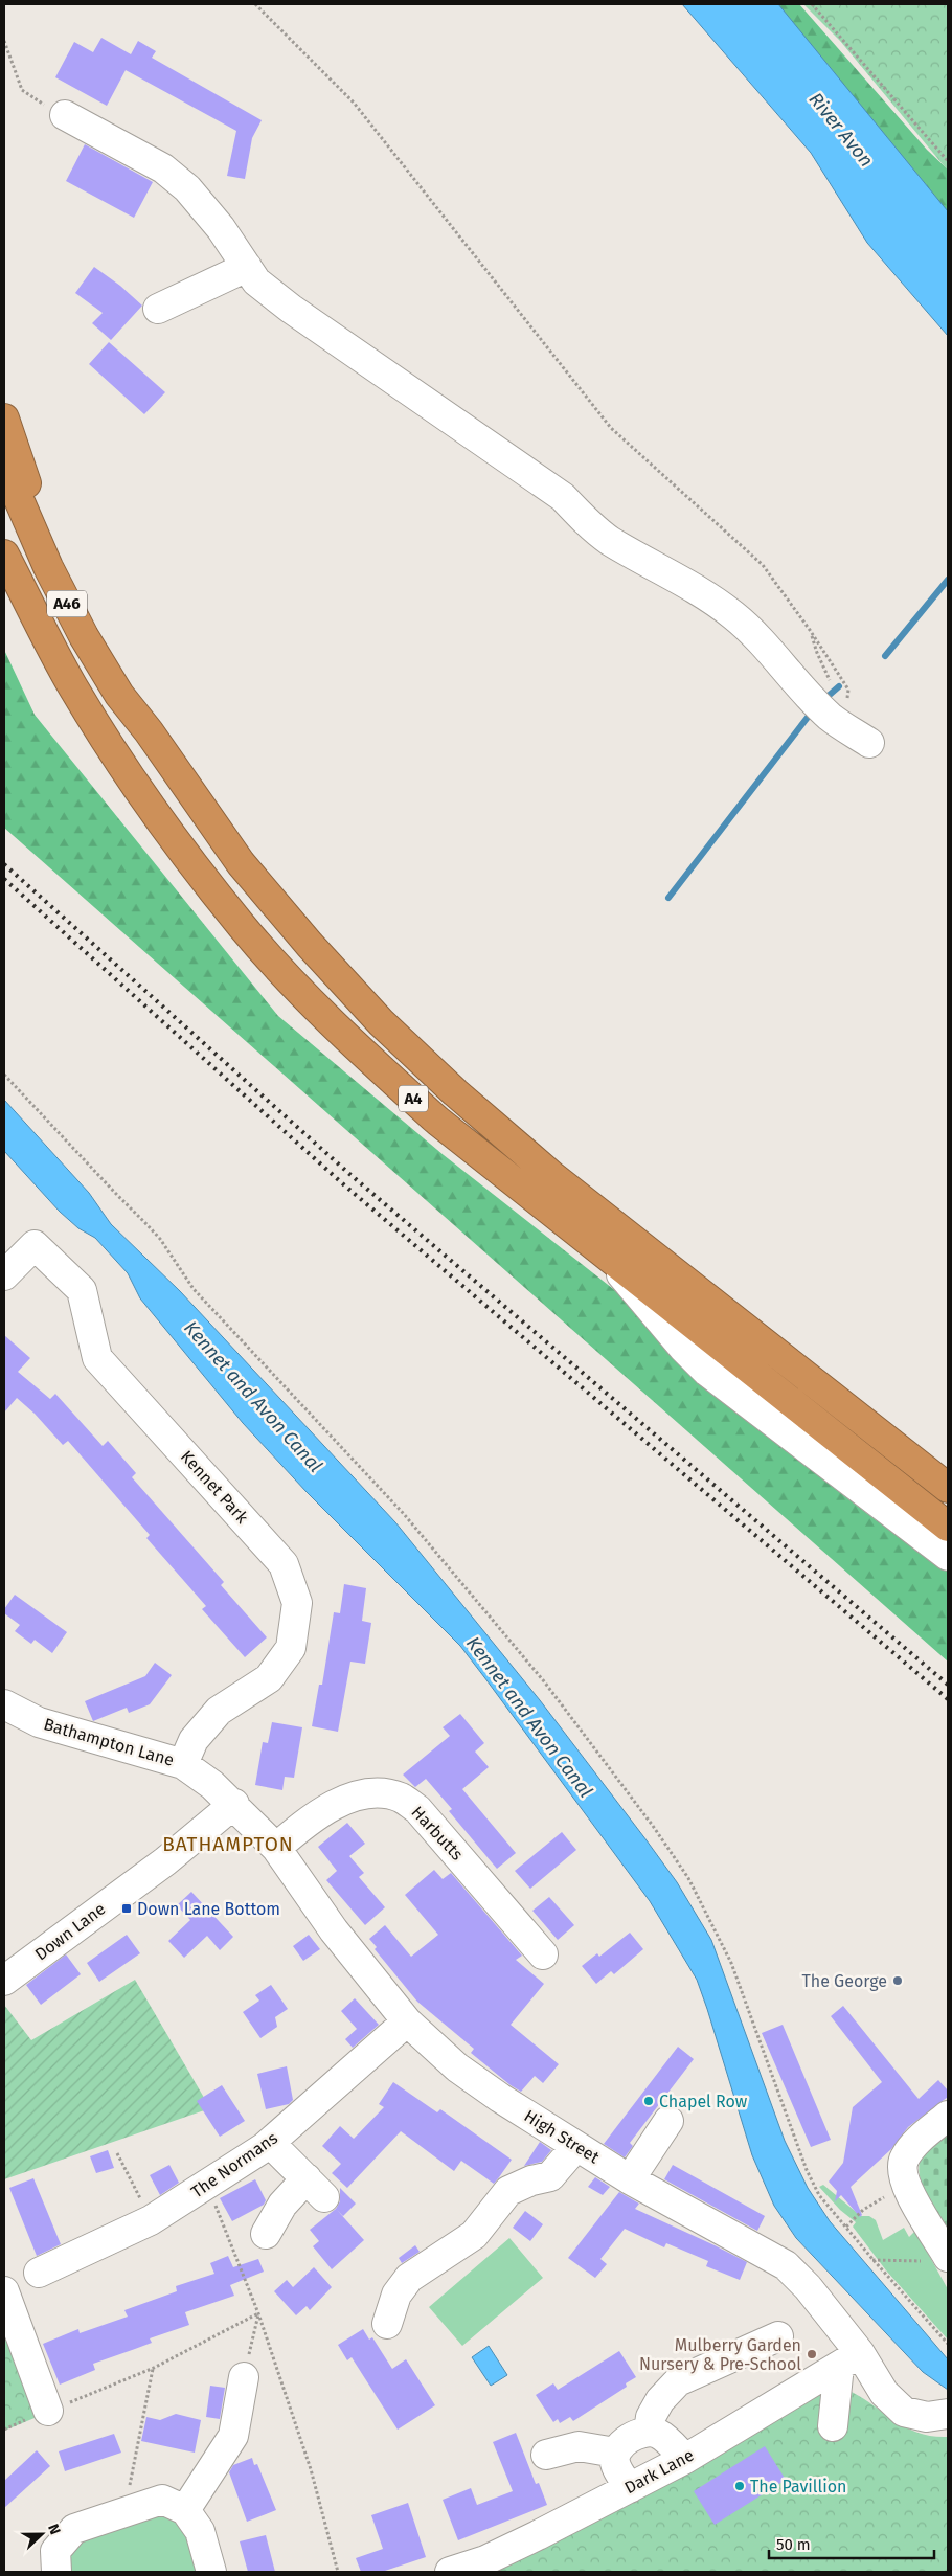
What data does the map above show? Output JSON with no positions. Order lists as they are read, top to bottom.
{
  "streets": {
    "highway": ["A46", "A4"],
    "street": [
      "Kennet Park",
      "Bathampton Lane",
      "Harbutts",
      "Down Lane",
      "High Street",
      "The Normans",
      "Dark Lane"
    ]
  },
  "crossings": [
    ["A46", "A4"],
    ["Kennet Park", "Bathampton Lane"],
    ["Bathampton Lane", "Down Lane"],
    ["Bathampton Lane", "High Street"],
    ["Harbutts", "High Street"],
    ["Down Lane", "High Street"],
    ["High Street", "The Normans"],
    ["High Street", "Dark Lane"]
  ],
  "districts": ["BATHAMPTON"],
  "water": ["River Avon", "Kennet and Avon Canal"],
  "places": {
    "transit": ["Down Lane Bottom"],
    "other": [
      "The George",
      "Chapel Row",
      "Mulberry Garden Nursery & Pre-School",
      "The Pavillion"
    ]
  },
  "scale_bar": "50 m",
  "north": "right"
}
